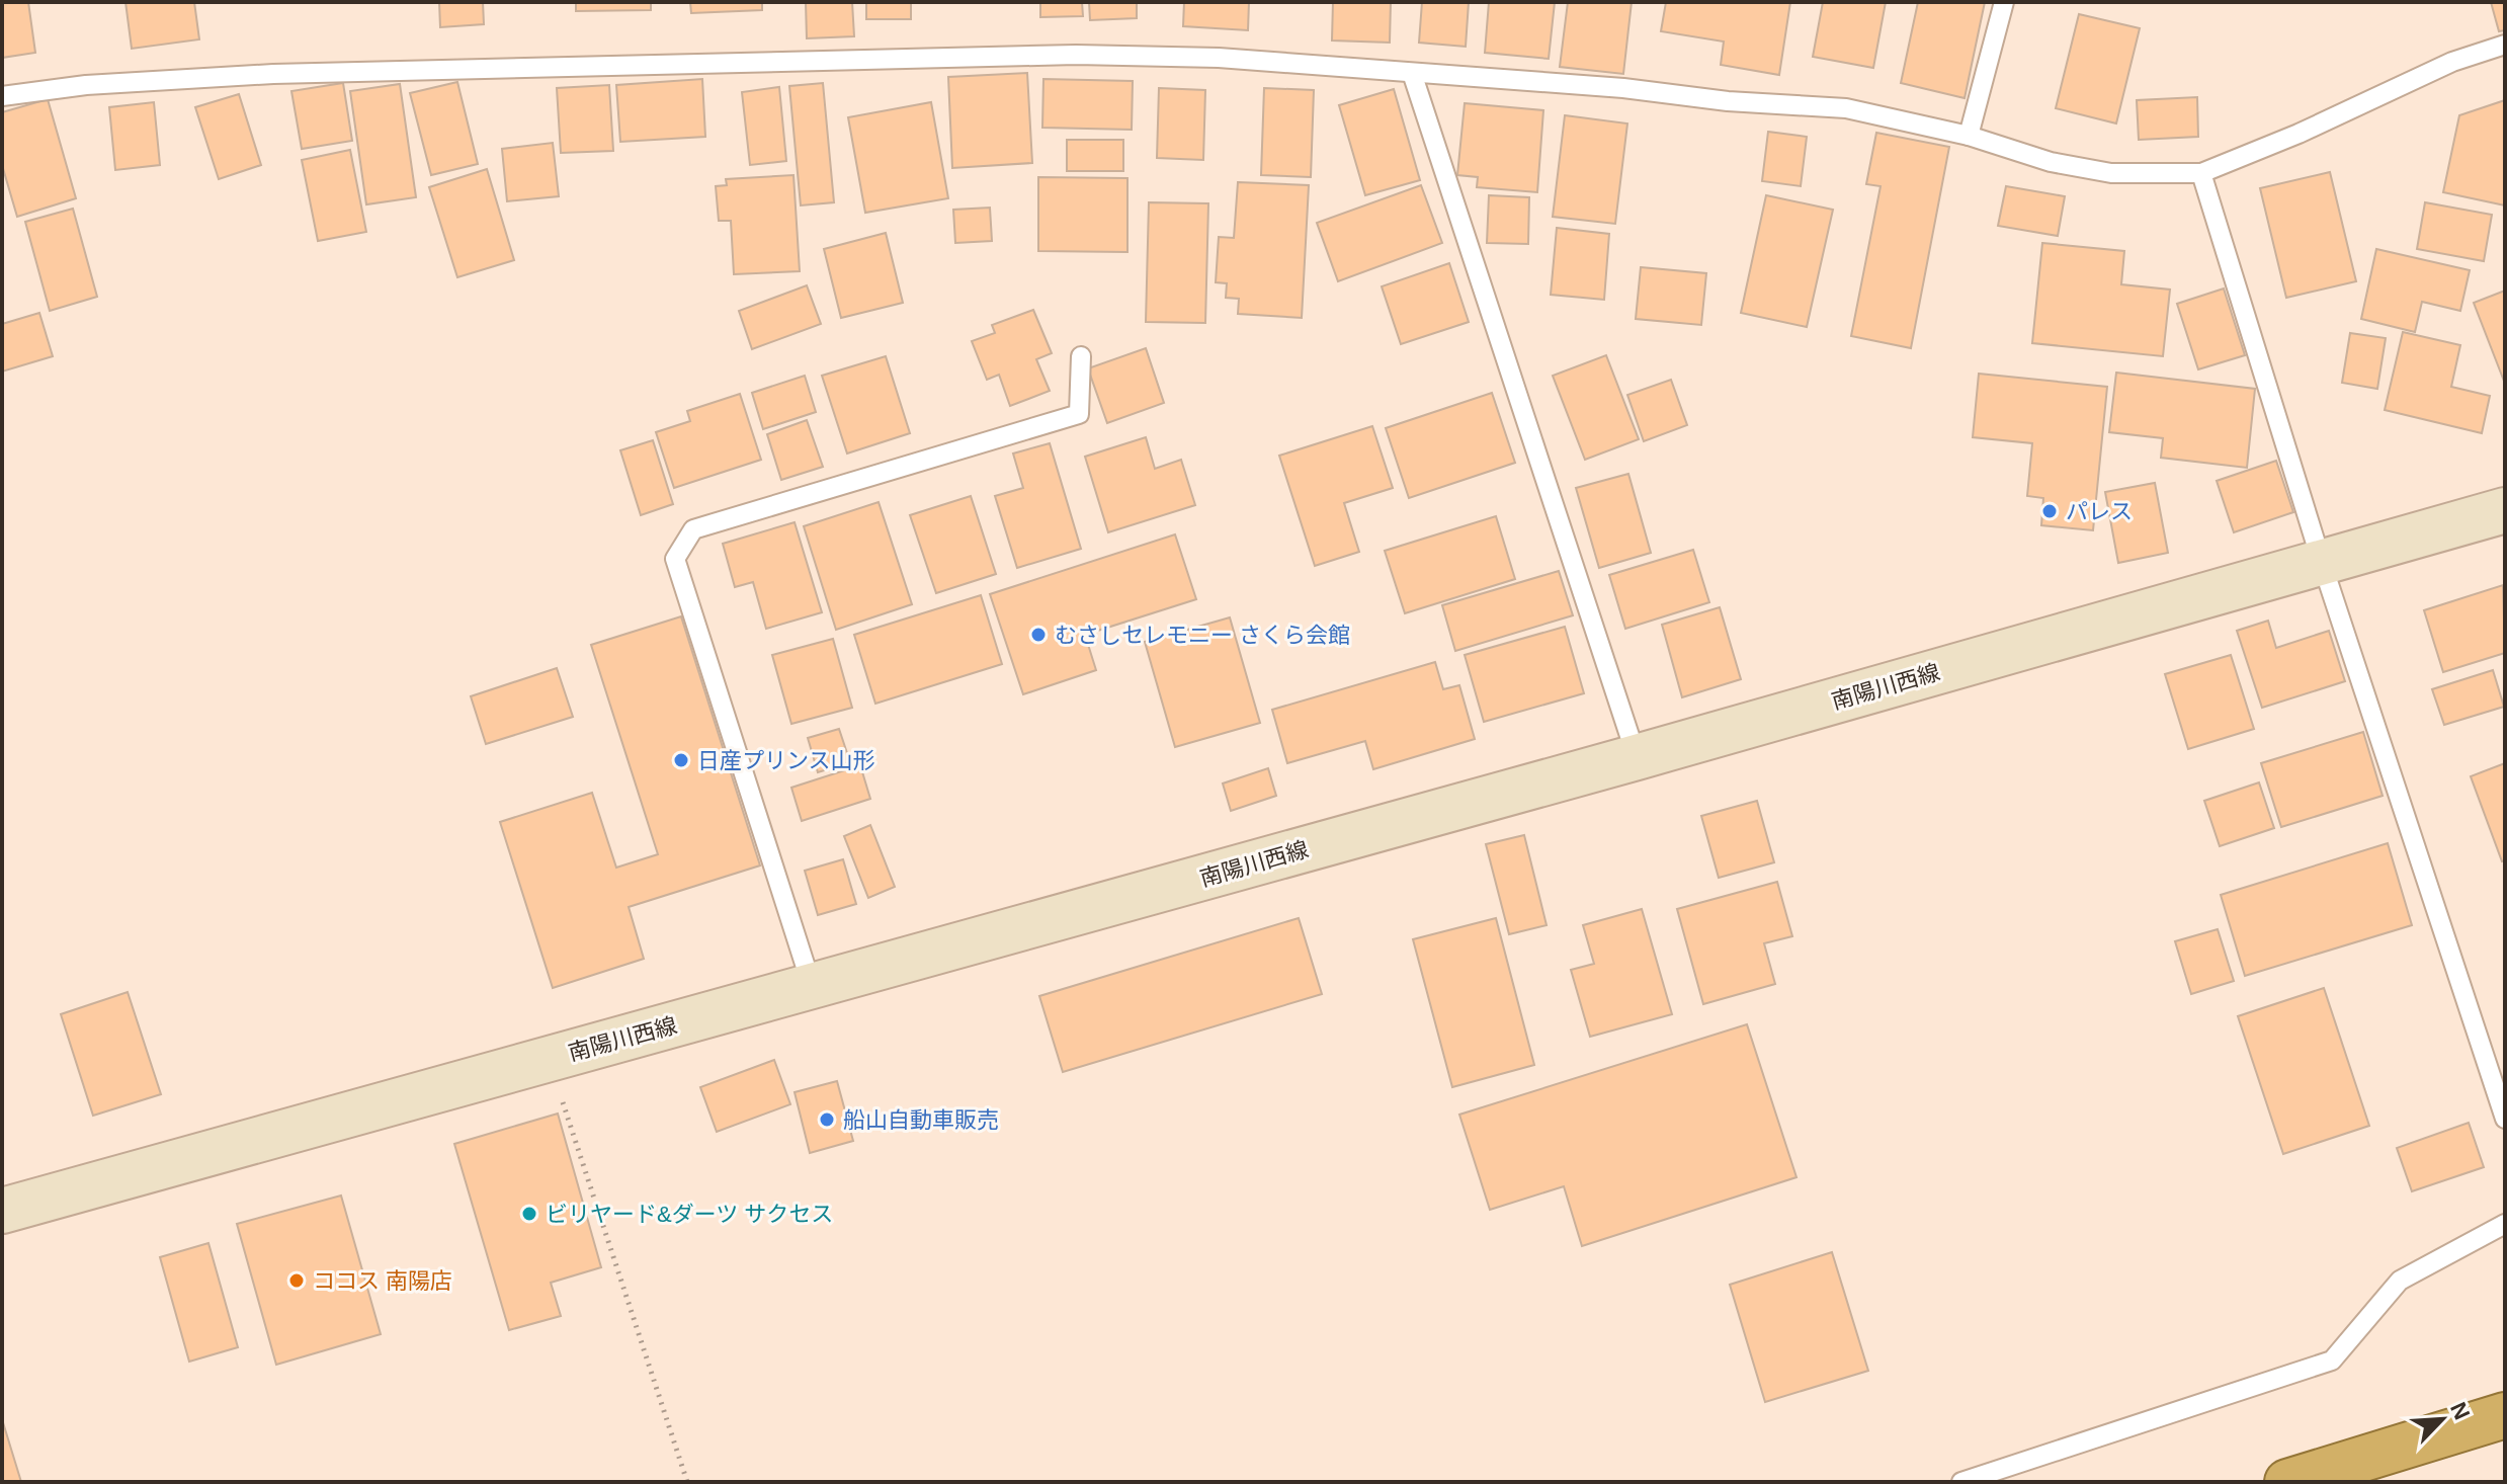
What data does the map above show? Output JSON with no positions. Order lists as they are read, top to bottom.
{
  "streets": {
    "main road": ["南陽川西線"]
  },
  "places": [
    "パレス",
    "むさしセレモニー さくら会館",
    "日産プリンス山形",
    "船山自動車販売",
    "ビリヤード&ダーツ サクセス",
    "ココス 南陽店"
  ],
  "north": "top right"
}
